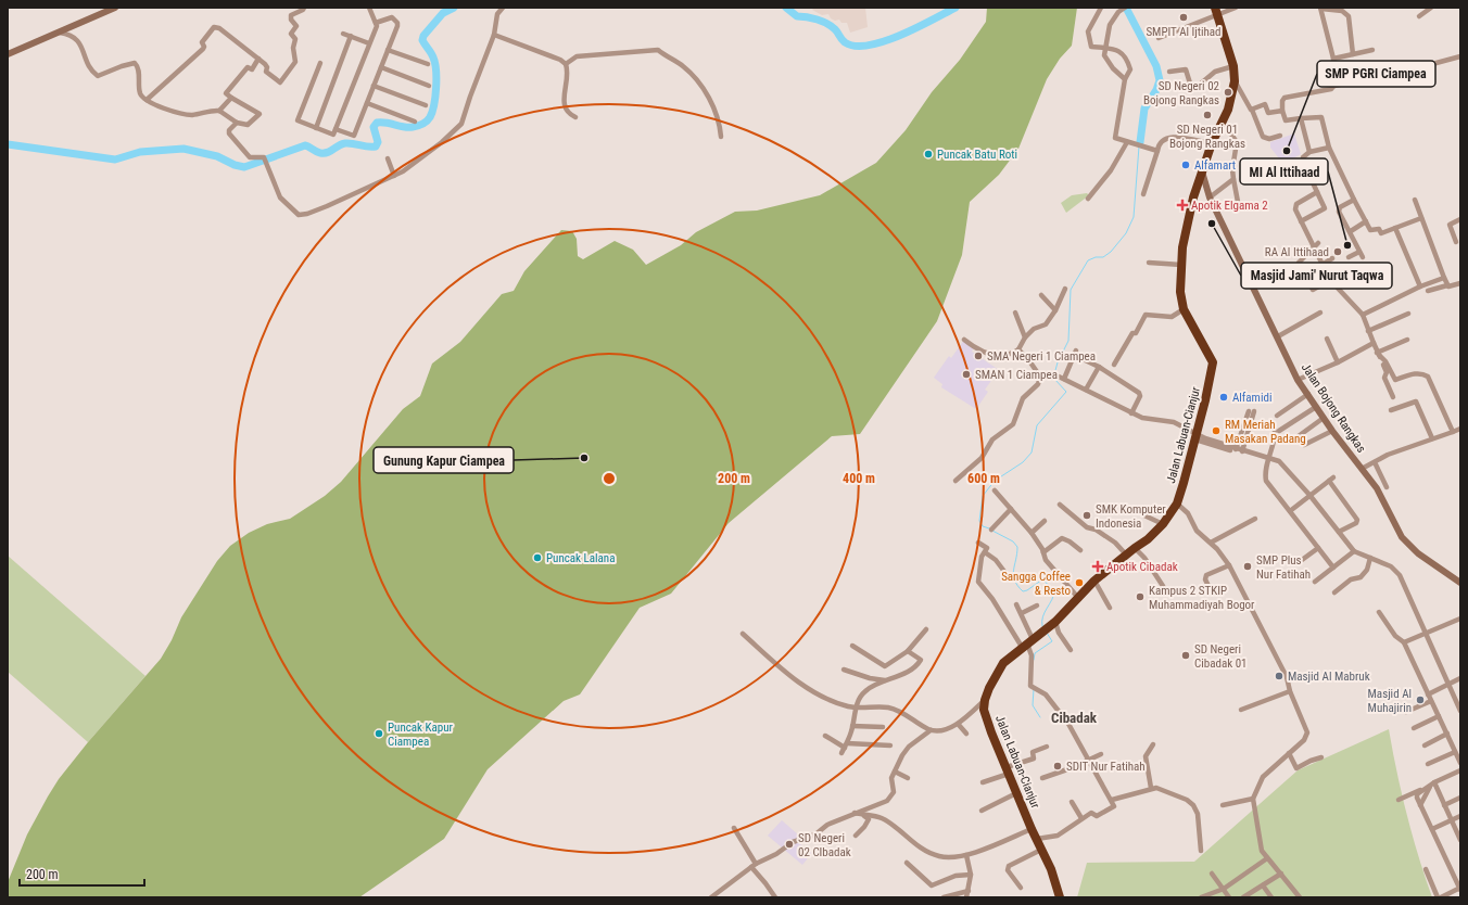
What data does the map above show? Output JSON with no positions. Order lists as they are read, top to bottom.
{
  "streets": {
    "highway": ["Jalan Labuan-Cianjur"],
    "main road": ["Jalan Bojong Rangkas"]
  },
  "crossings": [
    ["Jalan Bojong Rangkas", "Jalan Labuan-Cianjur"]
  ],
  "districts": ["Cibadak"],
  "places": {
    "other": [
      "SMPIT Al Ijtihad",
      "SD Negeri 02 Bojong Rangkas",
      "SD Negeri 01 Bojong Rangkas",
      "SMP PGRI Ciampea",
      "Puncak Batu Roti",
      "Alfamart",
      "Masjid Jami' Nurut Taqwa",
      "MI Al Ittihaad",
      "RA Al Ittihaad",
      "SMA Negeri 1 Ciampea",
      "SMAN 1 Ciampea",
      "Alfamidi",
      "RM Meriah Masakan Padang",
      "Gunung Kapur Ciampea",
      "SMK Komputer Indonesia",
      "Puncak Lalana",
      "SMP Plus Nur Fatihah",
      "Sangga Coffee & Resto",
      "Kampus 2 STKIP Muhammadiyah Bogor",
      "SD Negeri Cibadak 01",
      "Masjid Al Mabruk",
      "Masjid Al Muhajirin",
      "Puncak Kapur Ciampea",
      "SDIT Nur Fatihah",
      "SD Negeri 02 CIbadak"
    ],
    "health": ["Apotik Elgama 2", "Apotik Cibadak"]
  },
  "scale_bar": "200 m",
  "rings": ["200 m", "400 m", "600 m"]
}
